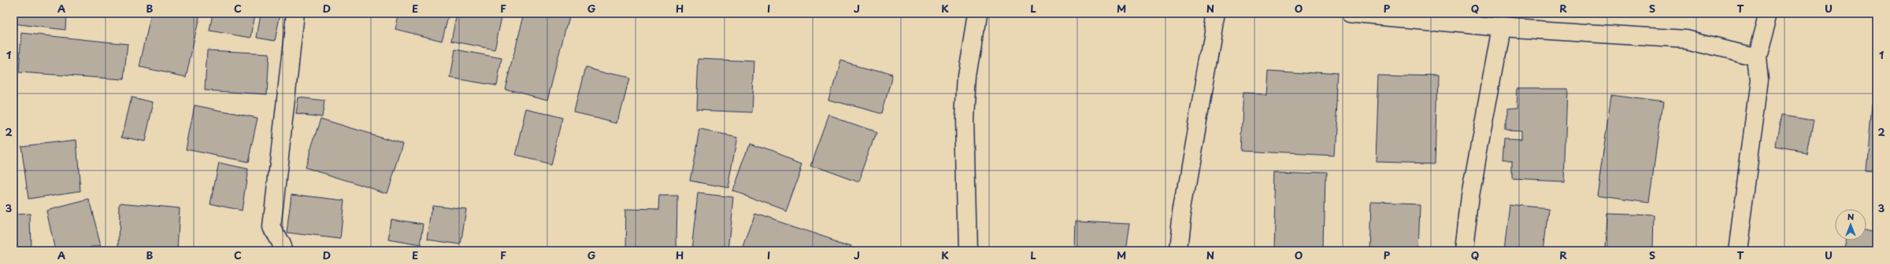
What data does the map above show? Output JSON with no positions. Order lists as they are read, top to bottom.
{
  "north": "top",
  "grid": {
    "columns": [
      "A",
      "B",
      "C",
      "D",
      "E",
      "F",
      "G",
      "H",
      "I",
      "J",
      "K",
      "L",
      "M",
      "N",
      "O",
      "P",
      "Q",
      "R",
      "S",
      "T",
      "U"
    ],
    "rows": ["1", "2", "3"]
  }
}
